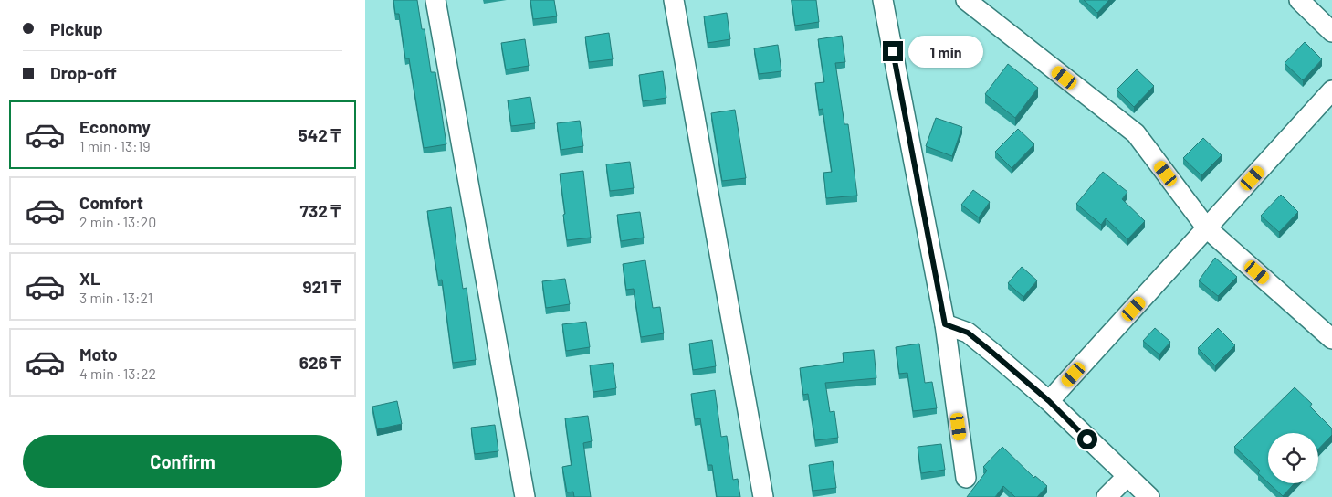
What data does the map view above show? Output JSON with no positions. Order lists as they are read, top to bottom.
{
  "page": {
    "banner": ["Pickup", "Drop-off"],
    "bubble": "1 min",
    "list": [
      {
        "name": "Economy",
        "note": "1 min · 13:19",
        "value": "542 ₸"
      },
      {
        "name": "Comfort",
        "note": "2 min · 13:20",
        "value": "732 ₸"
      },
      {
        "name": "XL",
        "note": "3 min · 13:21",
        "value": "921 ₸"
      },
      {
        "name": "Moto",
        "note": "4 min · 13:22",
        "value": "626 ₸"
      }
    ],
    "buttons": "Confirm"
  }
}
